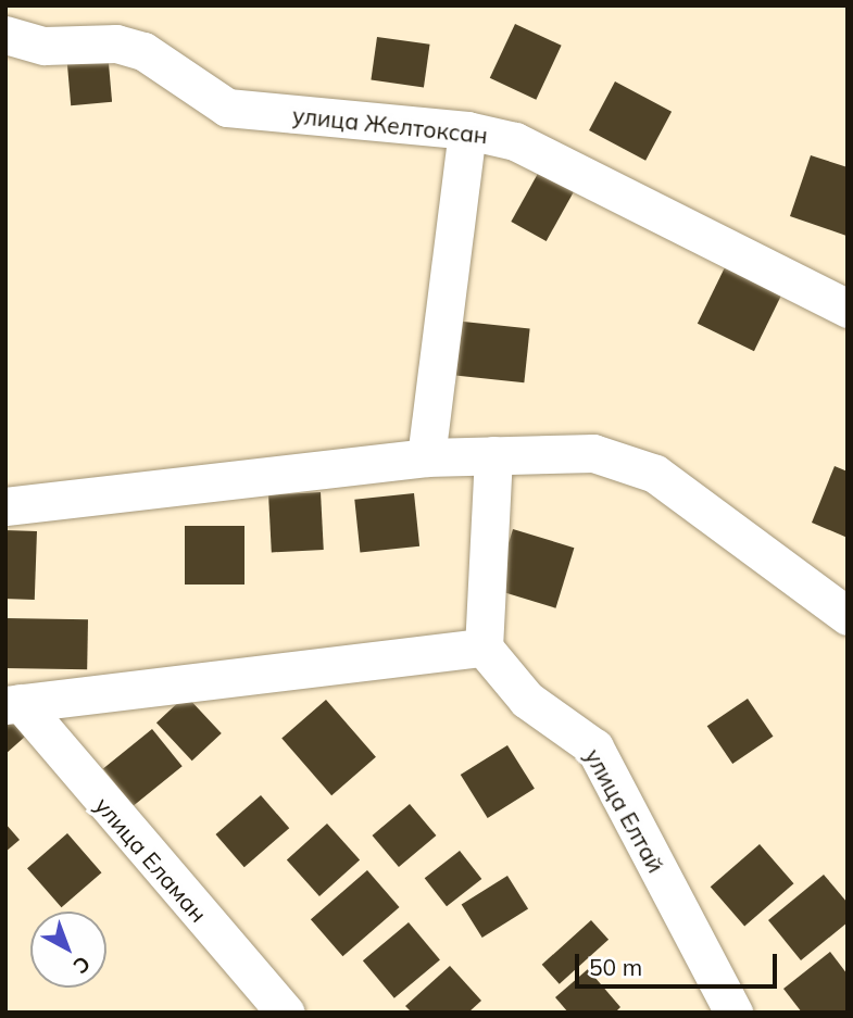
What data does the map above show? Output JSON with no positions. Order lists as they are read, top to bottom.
{
  "streets": {
    "street": ["улица Желтоксан", "улица Елтай", "улица Еламан"]
  },
  "scale_bar": "50 m",
  "north": "bottom right"
}
